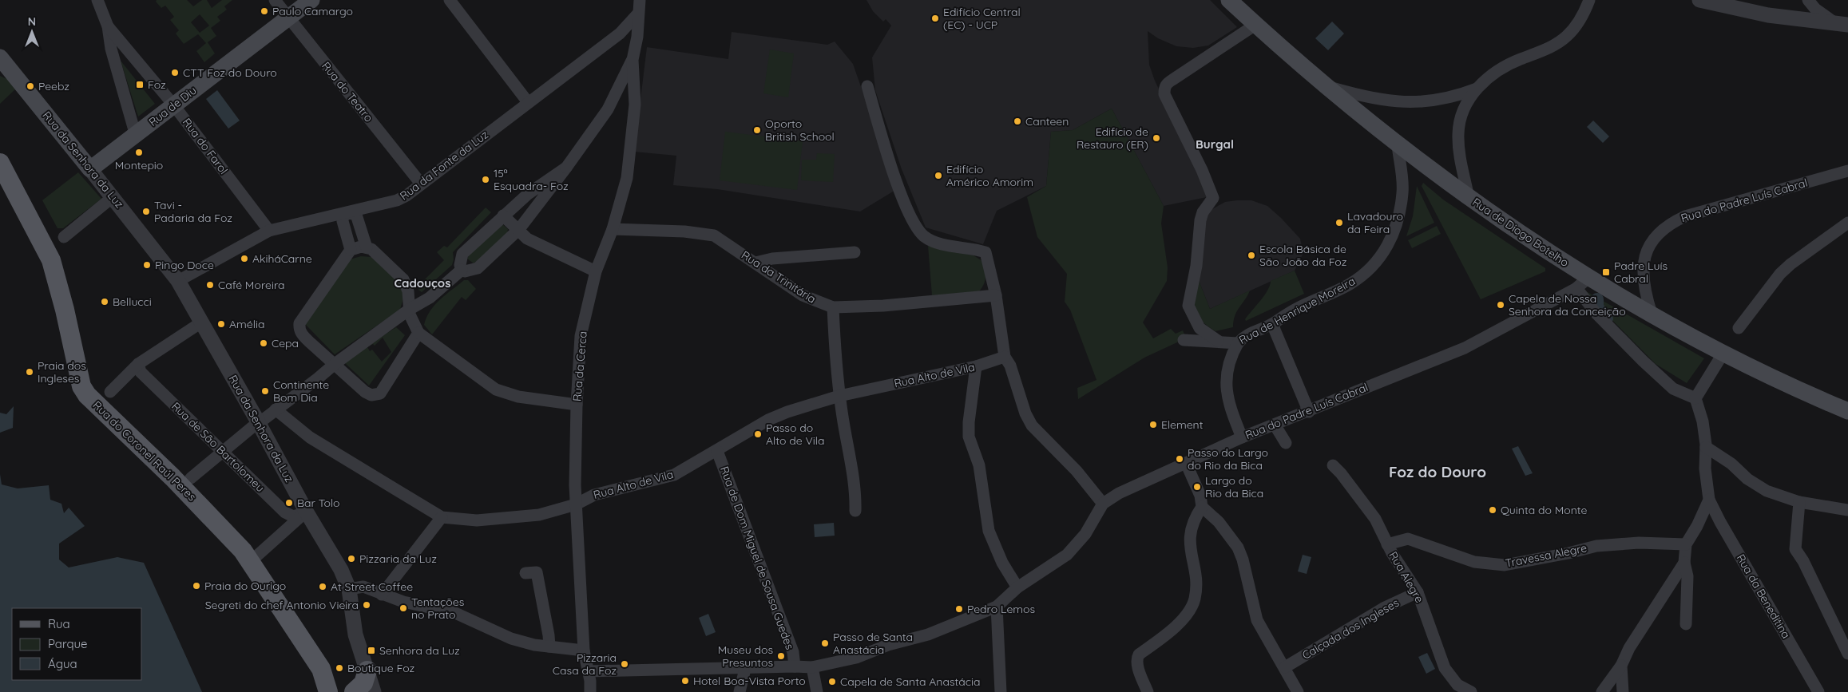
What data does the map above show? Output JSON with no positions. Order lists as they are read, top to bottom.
{
  "streets": {
    "main road": [
      "Rua de Diu",
      "Rua da Senhora da Luz",
      "Rua de Diogo Botelho",
      "Rua do Coronel Raúl Peres"
    ],
    "street": [
      "Rua do Teatro",
      "Rua do Farol",
      "Rua da Fonte da Luz",
      "Rua do Padre Luís Cabral",
      "Rua da Trinitária",
      "Rua de Henrique Moreira",
      "Rua da Cerca",
      "Rua Alto de Vila",
      "Rua de São Bartolomeu",
      "Travessa Alegre",
      "Rua de Dom Miguel de Sousa Guedes",
      "Rua Alegre",
      "Rua da Beneditina",
      "Calçada dos Ingleses"
    ]
  },
  "crossings": [
    ["Rua do Teatro", "Rua de Diu"],
    ["Rua do Teatro", "Rua da Fonte da Luz"],
    ["Rua de Diu", "Rua do Farol"],
    ["Rua de Diu", "Rua da Senhora da Luz"],
    ["Rua do Farol", "Rua da Fonte da Luz"],
    ["Rua da Senhora da Luz", "Rua da Fonte da Luz"],
    ["Rua da Senhora da Luz", "Rua de São Bartolomeu"],
    ["Rua da Fonte da Luz", "Rua da Cerca"],
    ["Rua do Padre Luís Cabral", "Rua de Diogo Botelho"],
    ["Rua do Padre Luís Cabral", "Rua da Cerca"],
    ["Rua do Padre Luís Cabral", "Rua de Dom Miguel de Sousa Guedes"],
    ["Rua de Diogo Botelho", "Rua de Henrique Moreira"],
    ["Rua da Trinitária", "Rua da Cerca"],
    ["Rua da Cerca", "Rua Alto de Vila"],
    ["Rua Alto de Vila", "Rua de Dom Miguel de Sousa Guedes"],
    ["Travessa Alegre", "Rua Alegre"],
    ["Rua Alegre", "Calçada dos Ingleses"]
  ],
  "districts": ["Burgal", "Cadouços", "Foz do Douro"],
  "places": {
    "other": [
      "Paulo Camargo",
      "Edifício Central (EC) - UCP",
      "CTT Foz do Douro",
      "Peebz",
      "Canteen",
      "Oporto British School",
      "Edifício de Restauro (ER)",
      "Montepio",
      "Edifício Américo Amorim",
      "15ª Esquadra- Foz",
      "Tavi - Padaria da Foz",
      "Lavadouro da Feira",
      "Escola Básica de São João da Foz",
      "AkiháCarne",
      "Pingo Doce",
      "Café Moreira",
      "Bellucci",
      "Capela de Nossa Senhora da Conceição",
      "Amélia",
      "Cepa",
      "Praia dos Ingleses",
      "Continente Bom Dia",
      "Element",
      "Passo do Alto de Vila",
      "Passo do Largo do Rio da Bica",
      "Largo do Rio da Bica",
      "Bar Tolo",
      "Quinta do Monte",
      "Pizzaria da Luz",
      "Praia do Ourigo",
      "At Street Coffee",
      "Segreti do chef Antonio Vieira",
      "Tentações no Prato",
      "Pedro Lemos",
      "Passo de Santa Anastácia",
      "Museu dos Presuntos",
      "Pizzaria Casa da Foz",
      "Boutique Foz",
      "Hotel Boa-Vista Porto",
      "Capela de Santa Anastácia"
    ],
    "transit": ["Foz", "Padre Luís Cabral", "Senhora da Luz"]
  },
  "legend": ["Rua", "Parque", "Água"],
  "north": "top"
}
